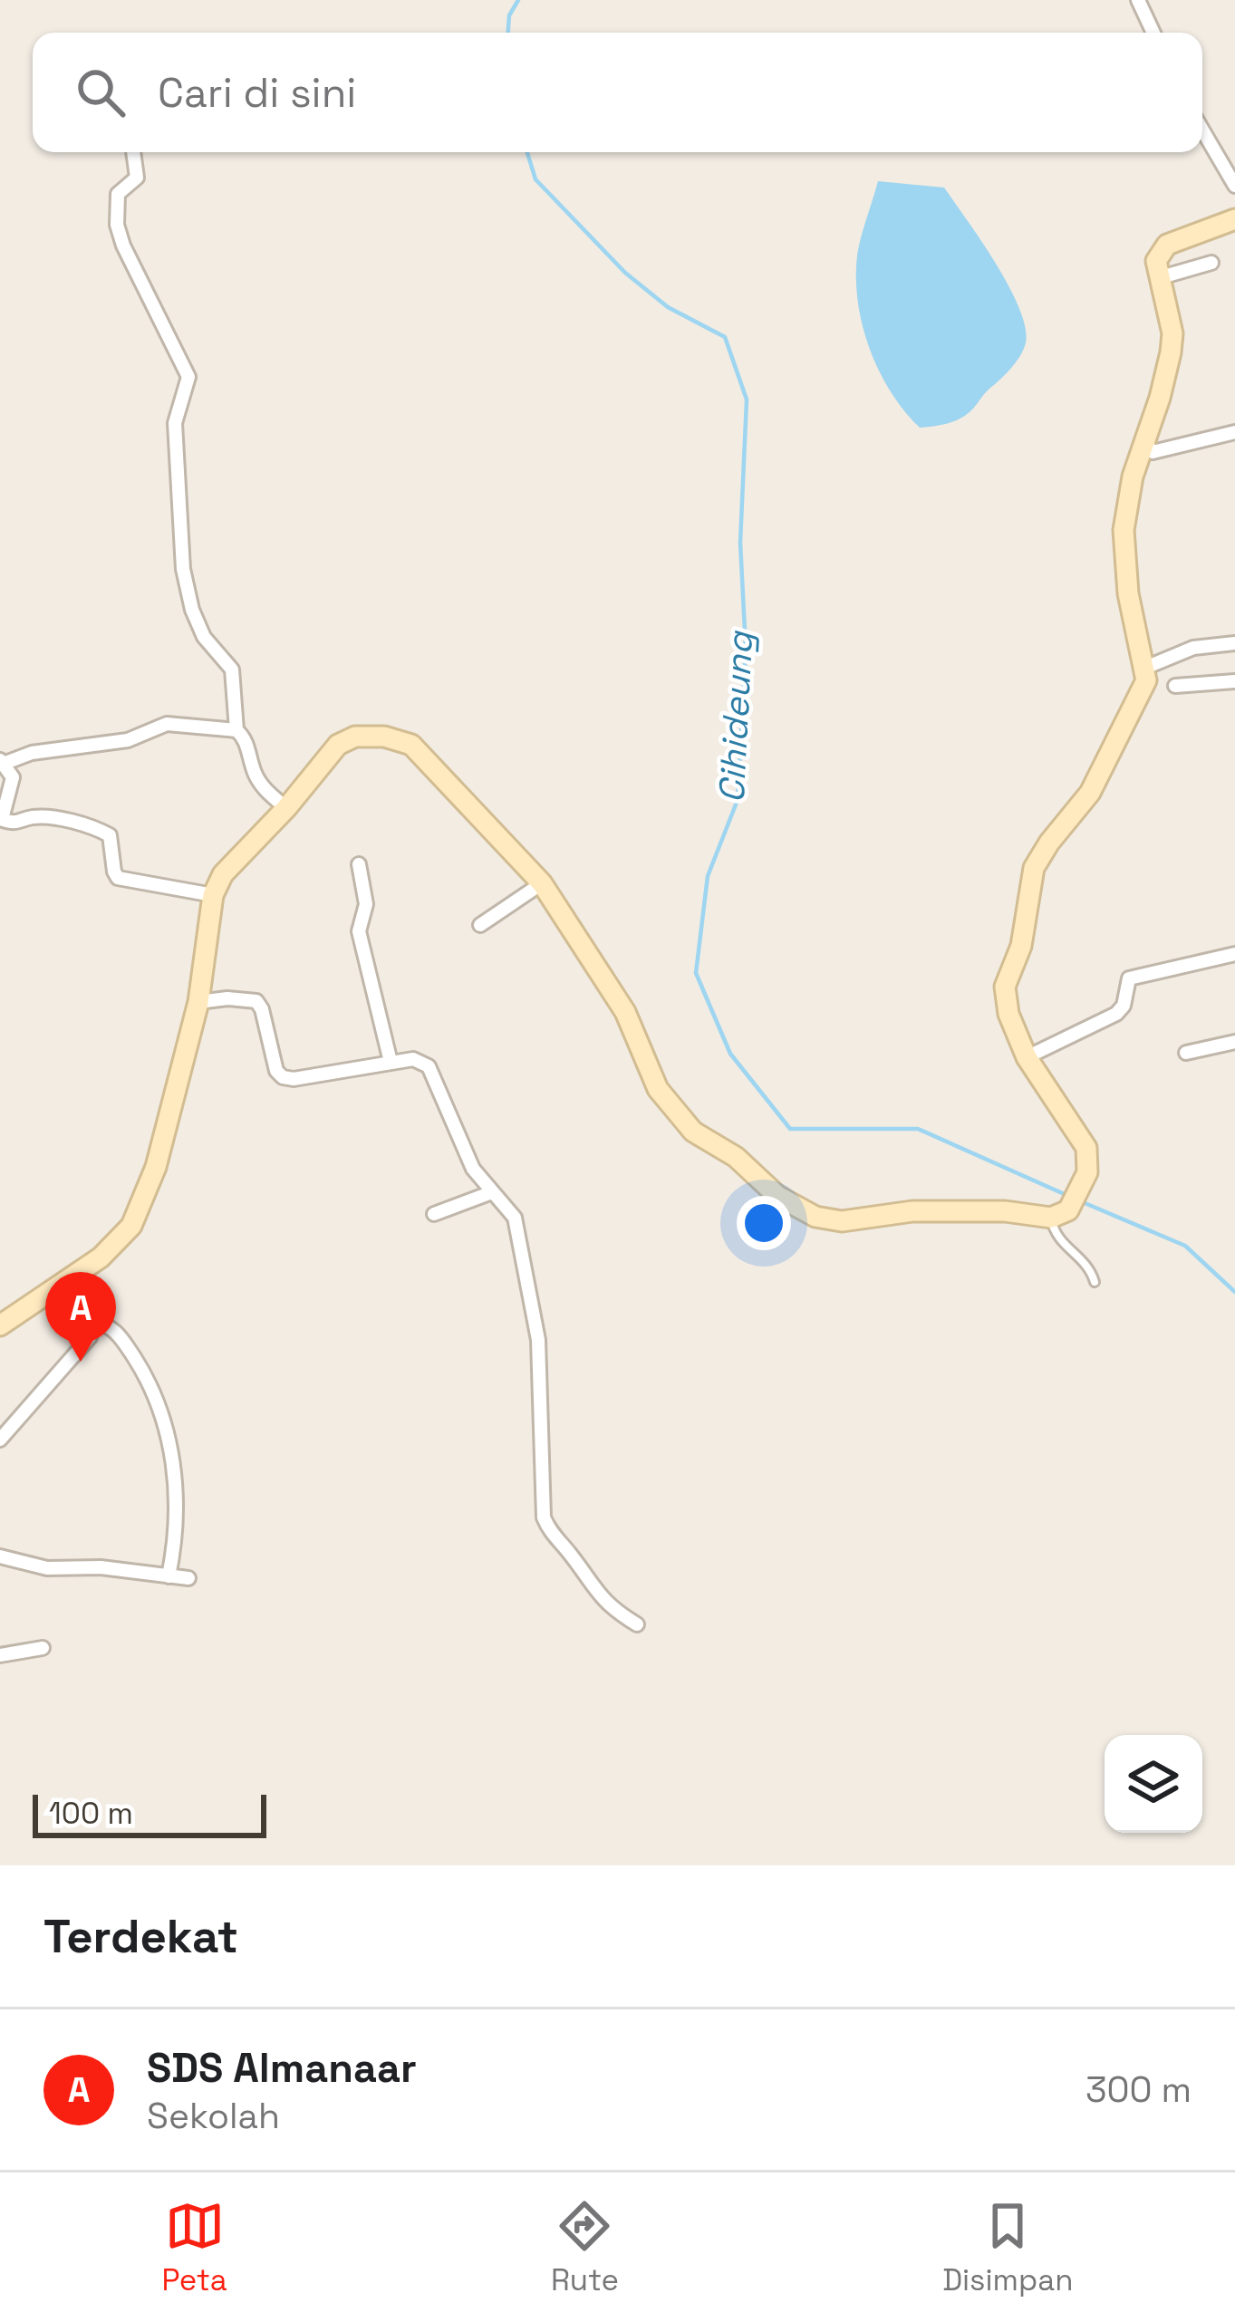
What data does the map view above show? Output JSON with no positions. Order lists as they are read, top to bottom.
{
  "water": ["Cihideung"],
  "scale_bar": "100 m",
  "page": {
    "search": "Cari di sini",
    "pins": "A",
    "scale": "100 m",
    "heading": "Terdekat",
    "list": [
      {
        "mark": "A",
        "name": "SDS Almanaar",
        "note": "Sekolah",
        "value": "300 m"
      }
    ],
    "nav": ["Peta", "Rute", "Disimpan"]
  }
}
